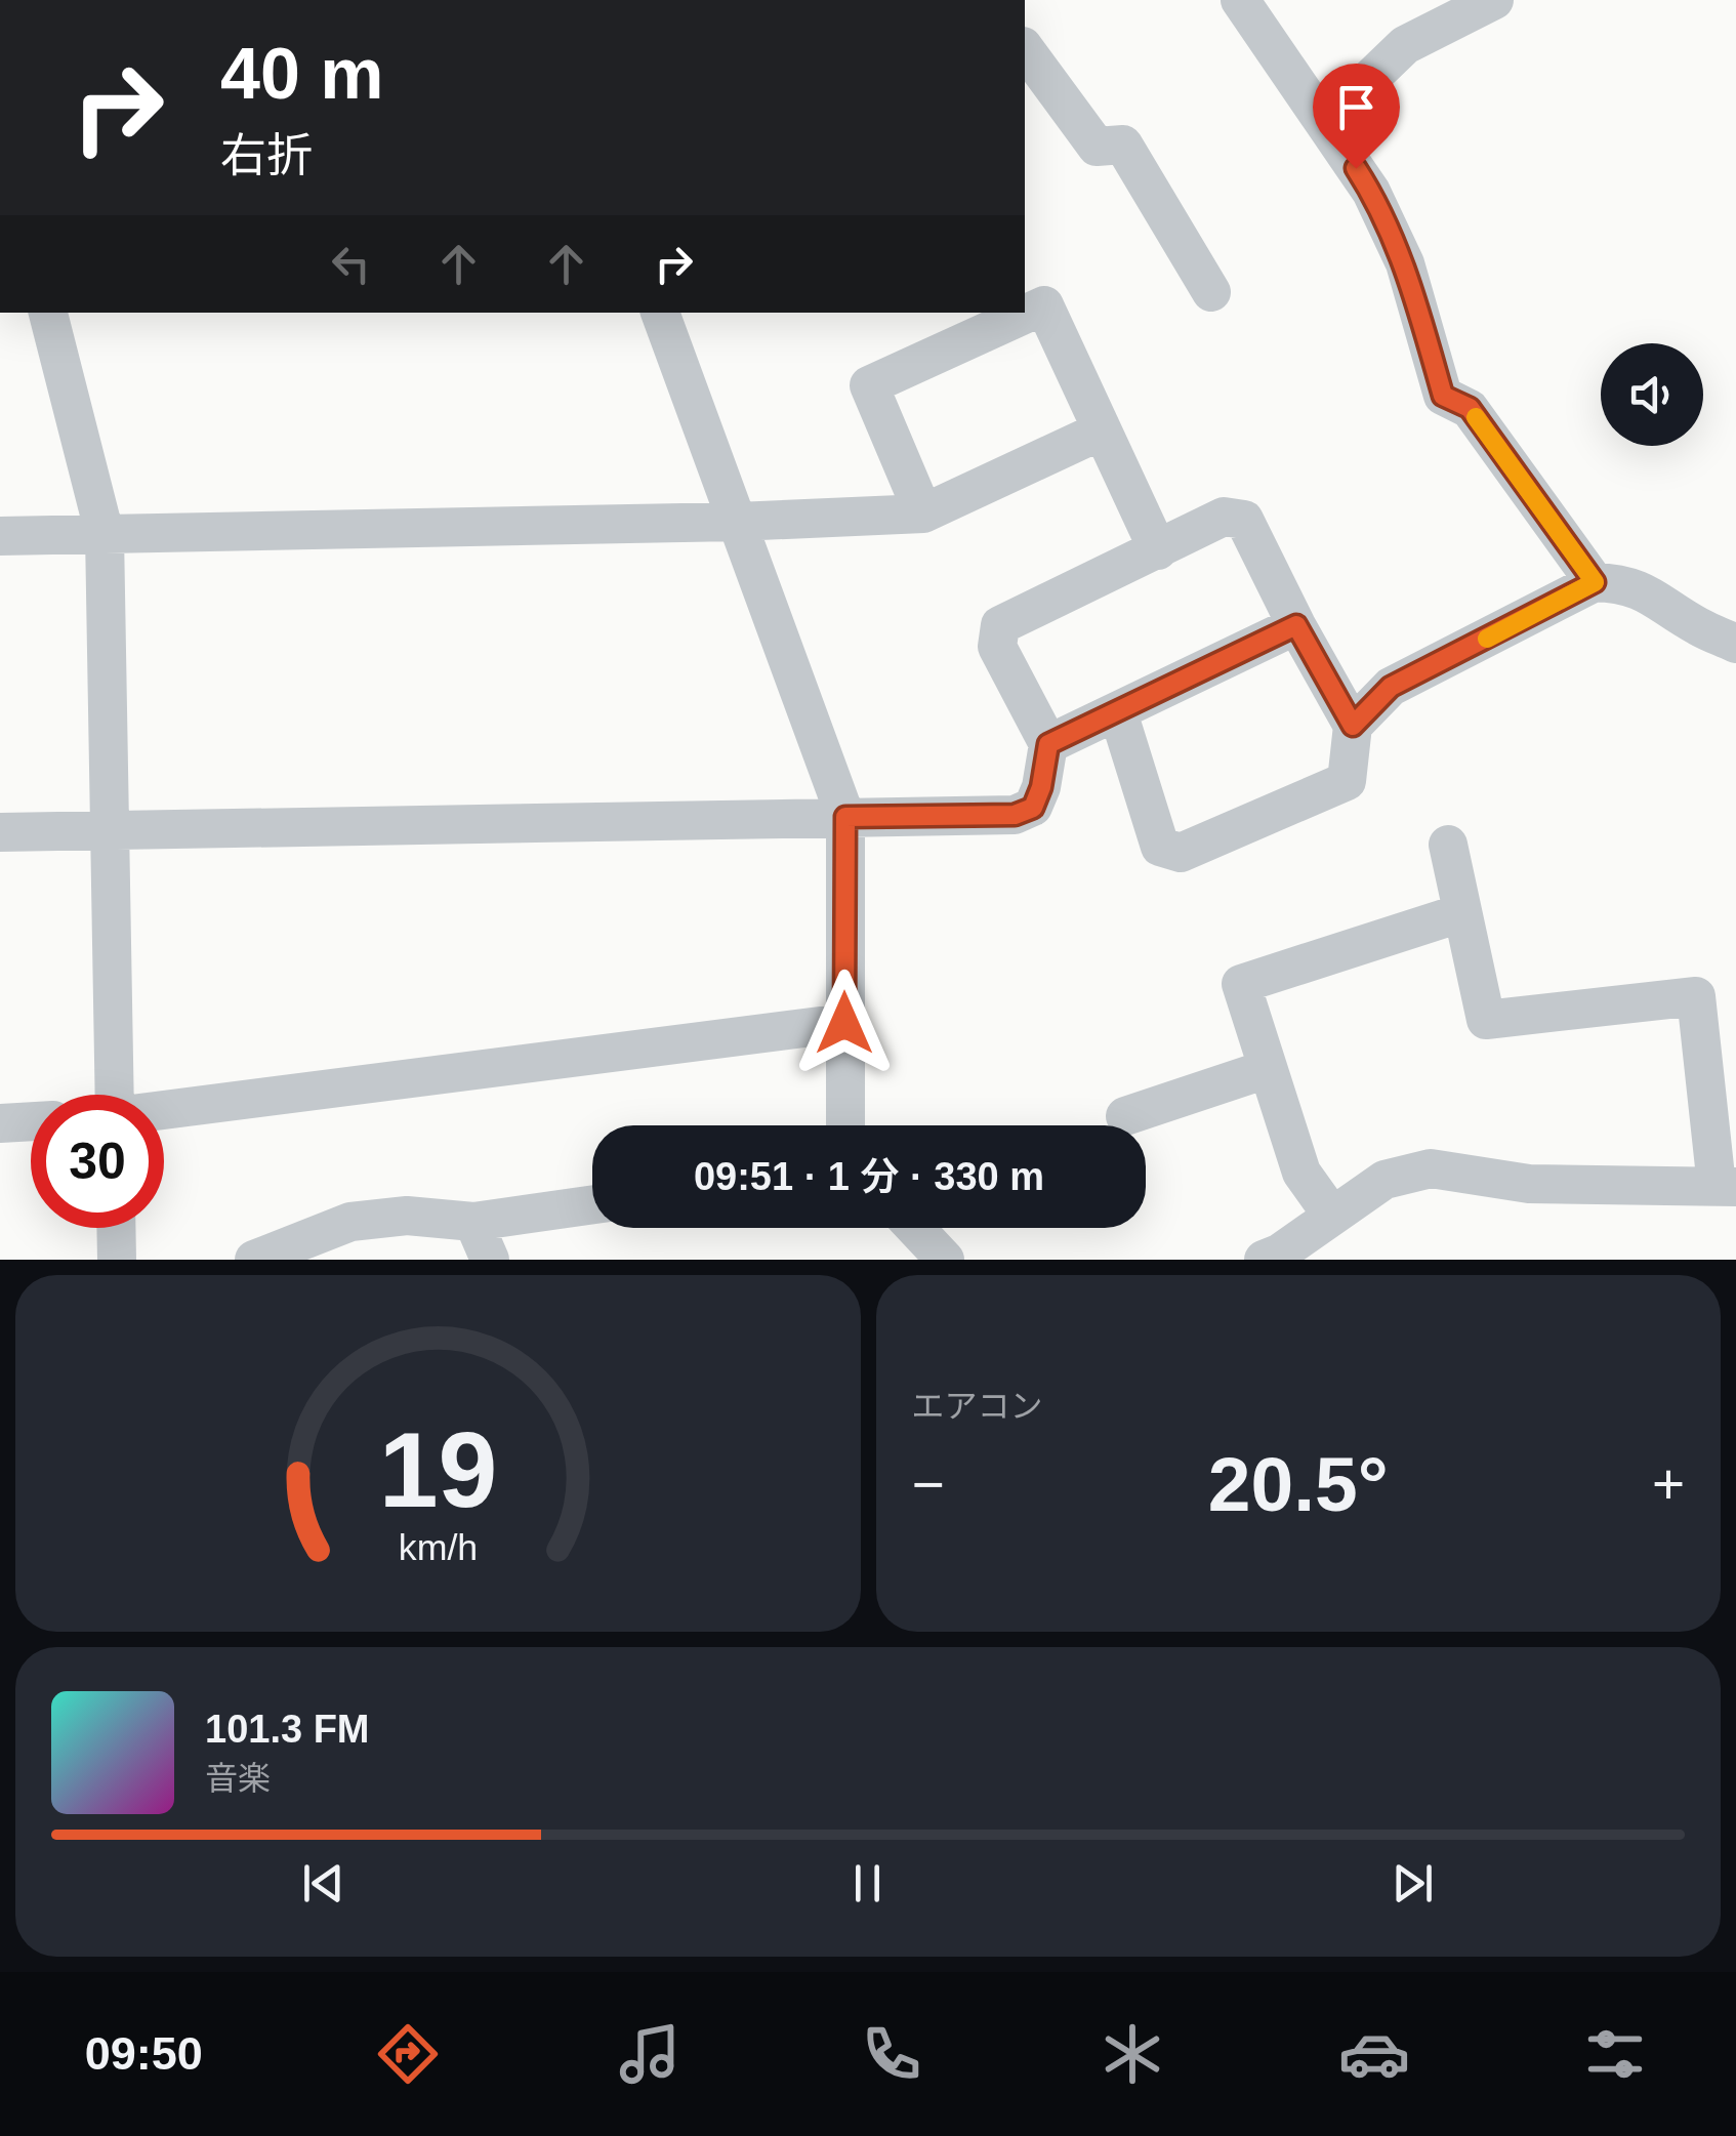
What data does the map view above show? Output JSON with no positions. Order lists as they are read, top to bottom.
{
  "page": {
    "turn": ["40 m", "右折"],
    "limit": "30",
    "trip": "09:51 · 1 分 · 330 m",
    "tile": "エアコン",
    "heat": ["−", "20.5°", "+"],
    "song": ["101.3 FM", "音楽"],
    "tabs": "09:50",
    "gauge": ["19", "km/h"]
  }
}
